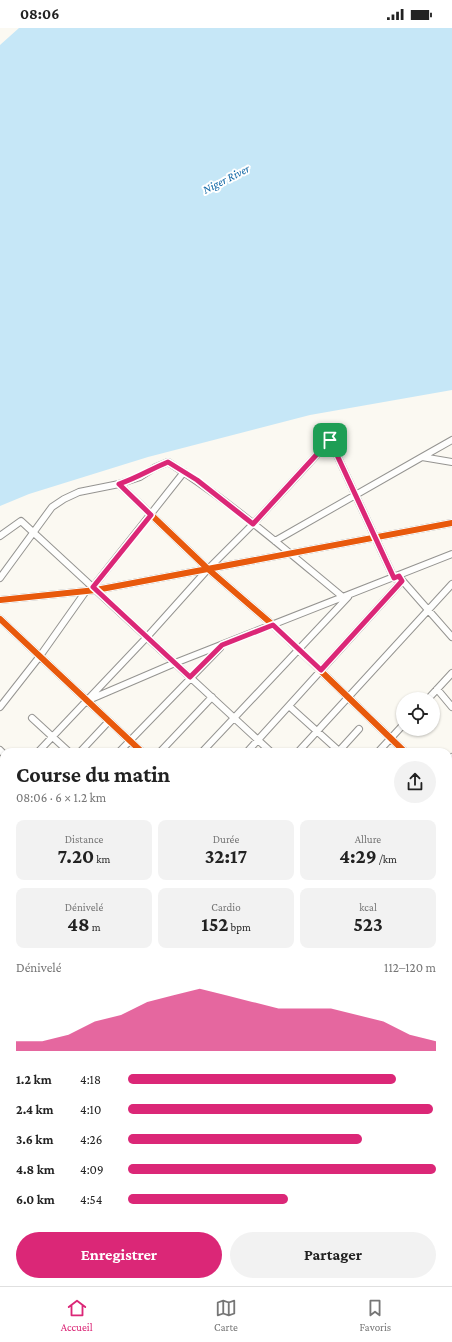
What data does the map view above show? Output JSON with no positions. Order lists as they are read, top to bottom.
{
  "water": ["Niger River"],
  "page": {
    "status": "08:06",
    "heading": ["Course du matin", "08:06 · 6 × 1.2 km"],
    "stats": [
      ["Distance", "7.20 km"],
      ["Durée", "32:17"],
      ["Allure", "4:29 /km"],
      ["Dénivelé", "48 m"],
      ["Cardio", "152 bpm"],
      ["kcal", "523"]
    ],
    "chart": ["Dénivelé", "112–120 m"],
    "list": [
      {
        "name": "1.2 km",
        "note": "4:18"
      },
      {
        "name": "2.4 km",
        "note": "4:10"
      },
      {
        "name": "3.6 km",
        "note": "4:26"
      },
      {
        "name": "4.8 km",
        "note": "4:09"
      },
      {
        "name": "6.0 km",
        "note": "4:54"
      }
    ],
    "buttons": ["Enregistrer", "Partager"],
    "tabs": ["Accueil", "Carte", "Favoris"]
  }
}
